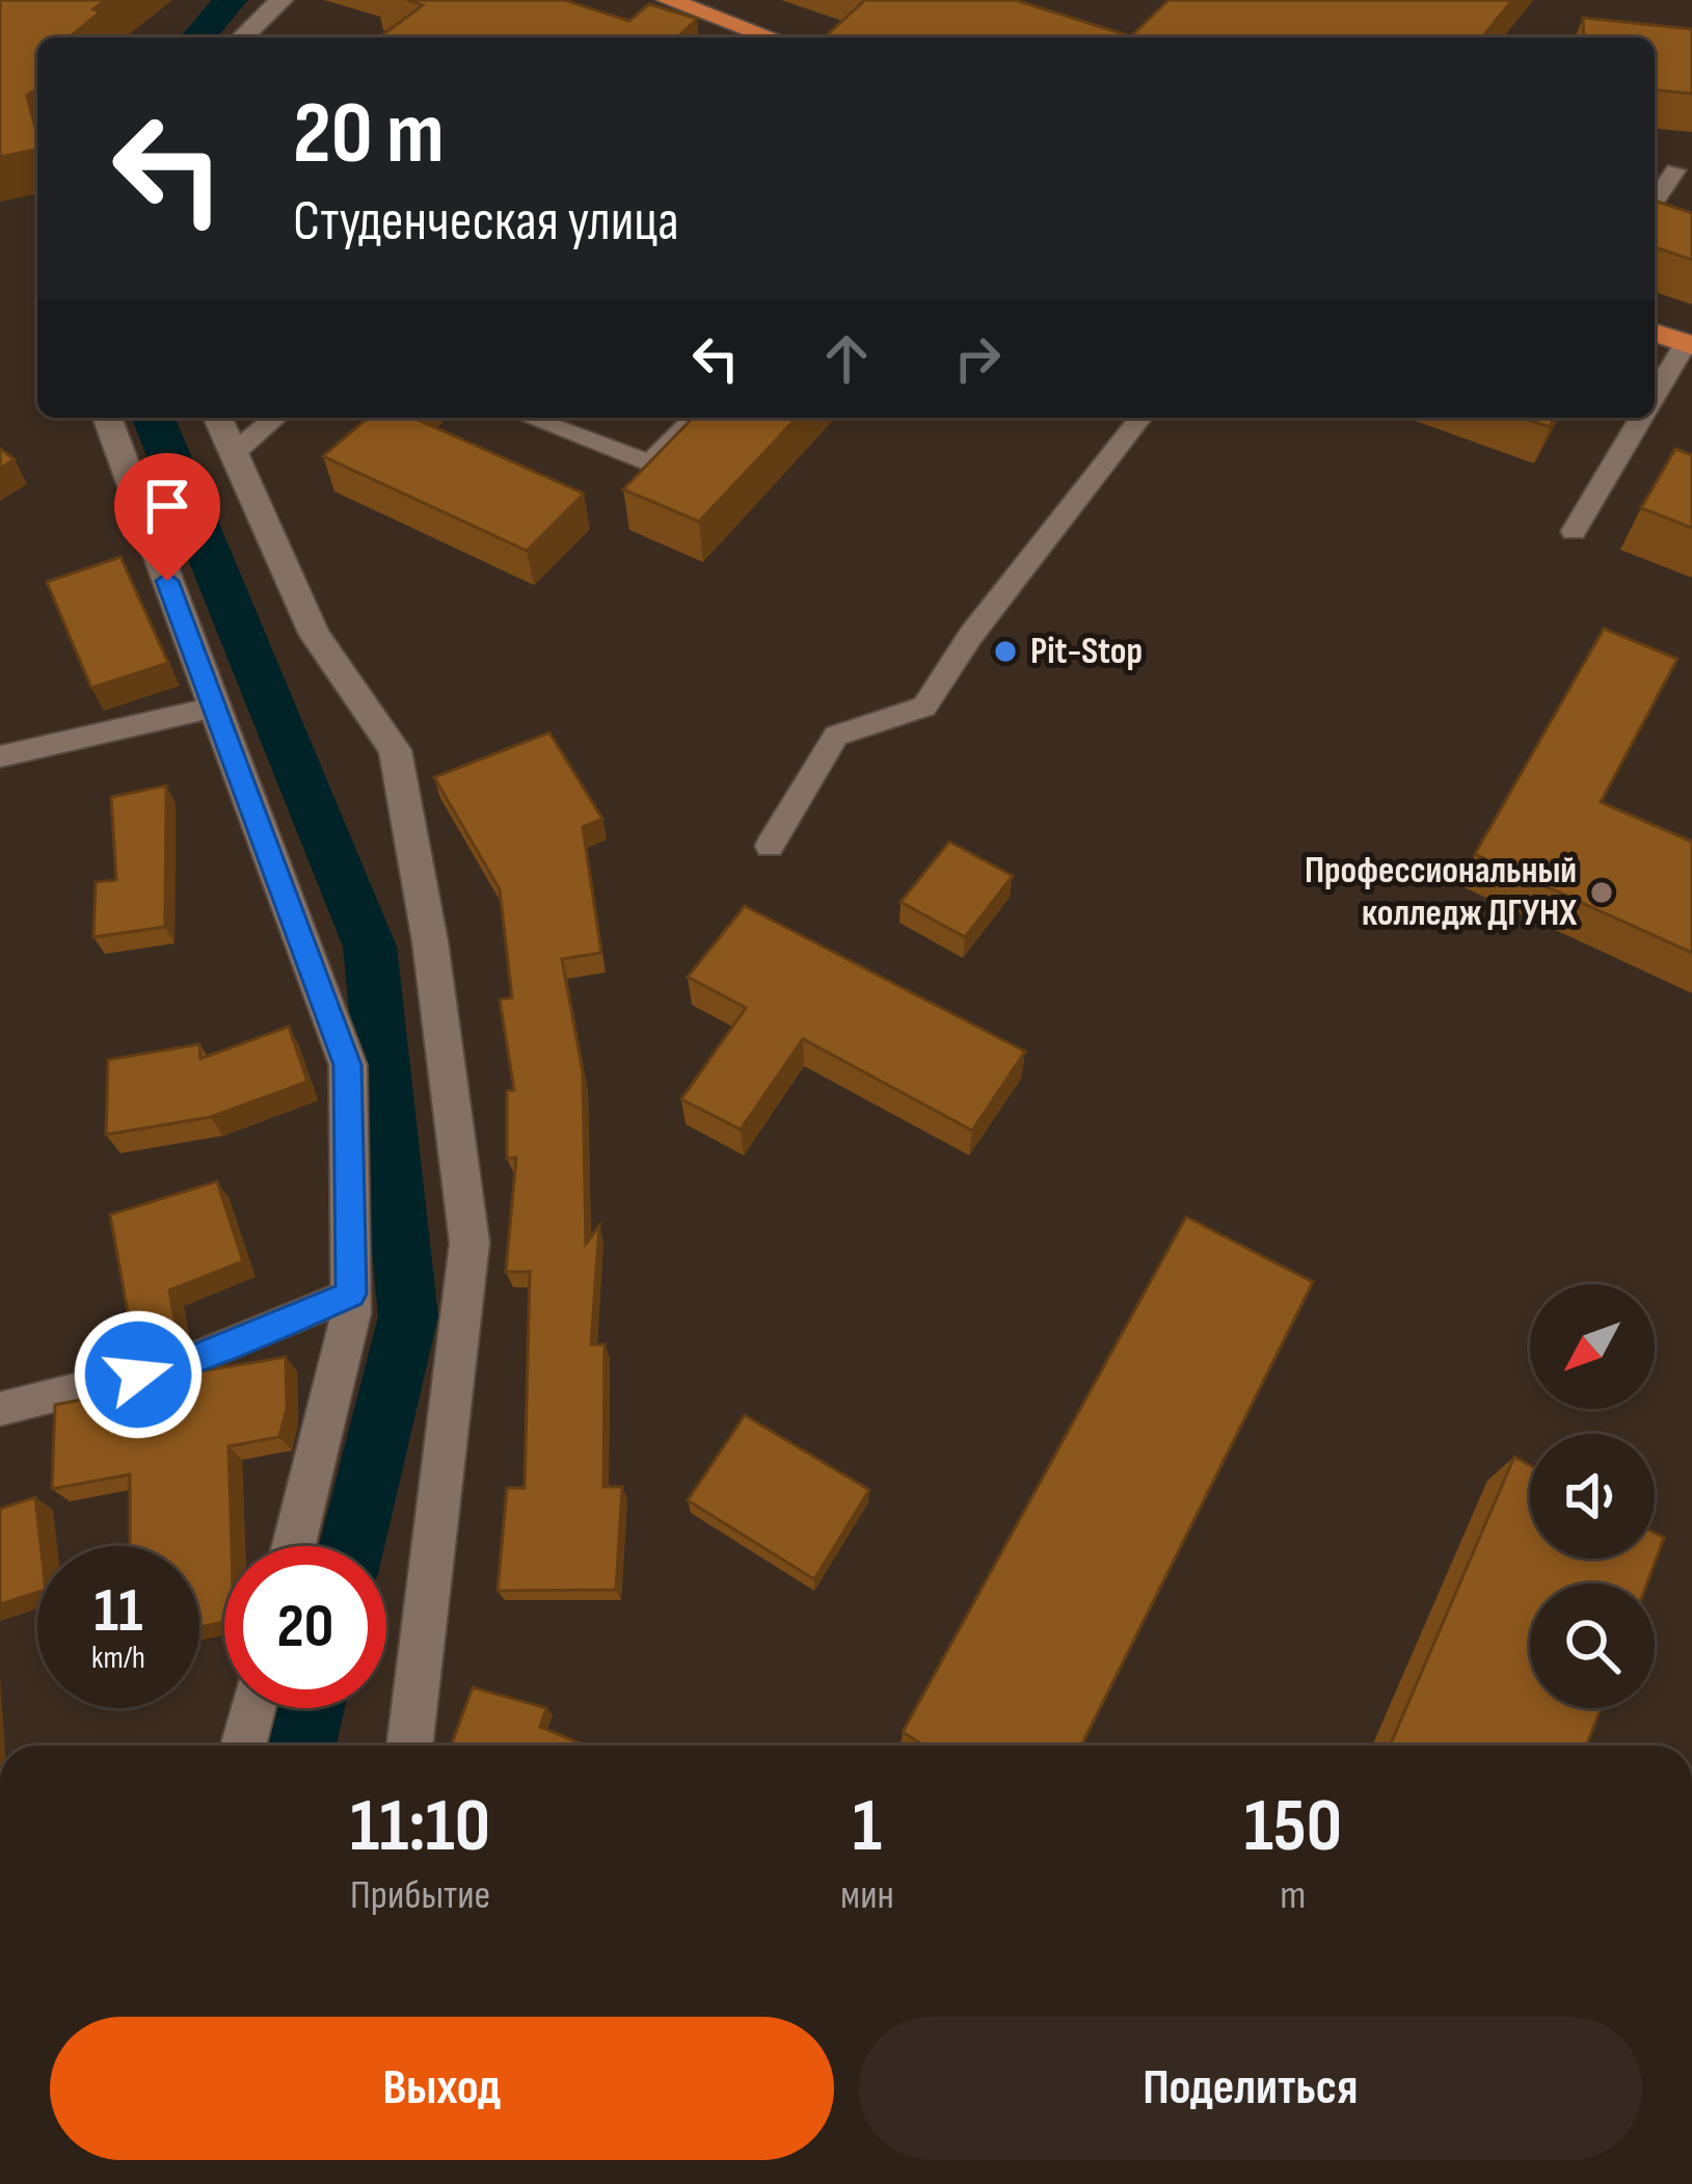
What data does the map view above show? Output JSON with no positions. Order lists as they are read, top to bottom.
{
  "places": ["Pit-Stop", "Профессиональный колледж ДГУНХ"],
  "north": "bottom left",
  "page": {
    "turn": ["20 m", "Студенческая улица"],
    "speed": "11 km/h",
    "limit": "20",
    "eta": [
      "11:10",
      "Прибытие",
      "1",
      "мин",
      "150",
      "m"
    ],
    "buttons": ["Выход", "Поделиться"]
  }
}
